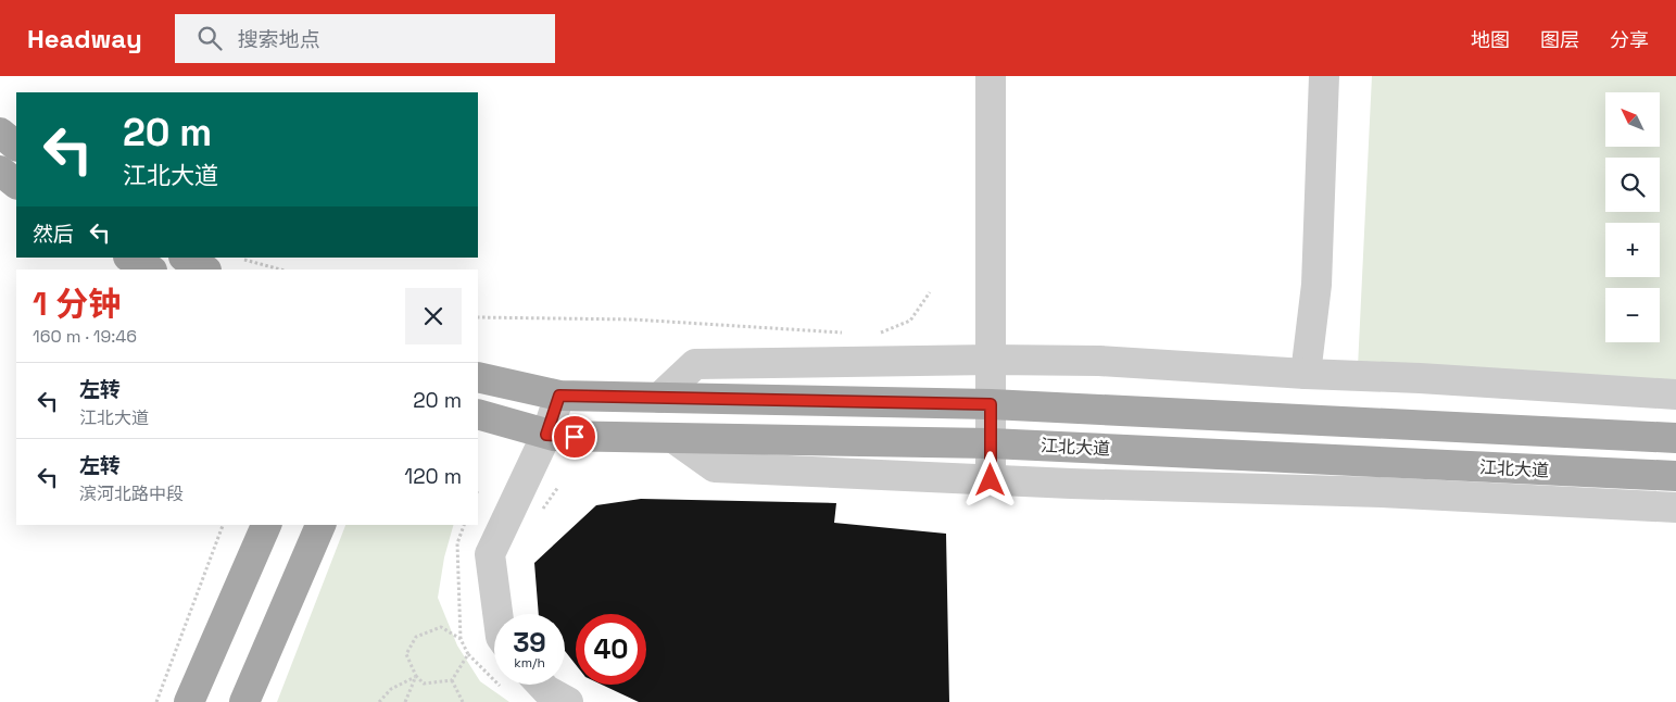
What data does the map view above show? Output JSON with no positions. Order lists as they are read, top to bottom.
{
  "streets": {
    "main road": ["江北大道"]
  },
  "north": "top left",
  "page": {
    "header": "Headway",
    "search": "搜索地点",
    "nav": ["地图", "图层", "分享"],
    "map_buttons": ["+", "−"],
    "turn": ["20 m", "江北大道"],
    "then": "然后",
    "heading": ["1 分钟", "160 m · 19:46"],
    "list": [
      {
        "name": "左转",
        "note": "江北大道",
        "value": "20 m"
      },
      {
        "name": "左转",
        "note": "滨河北路中段",
        "value": "120 m"
      }
    ],
    "speed": "39 km/h",
    "limit": "40"
  }
}
